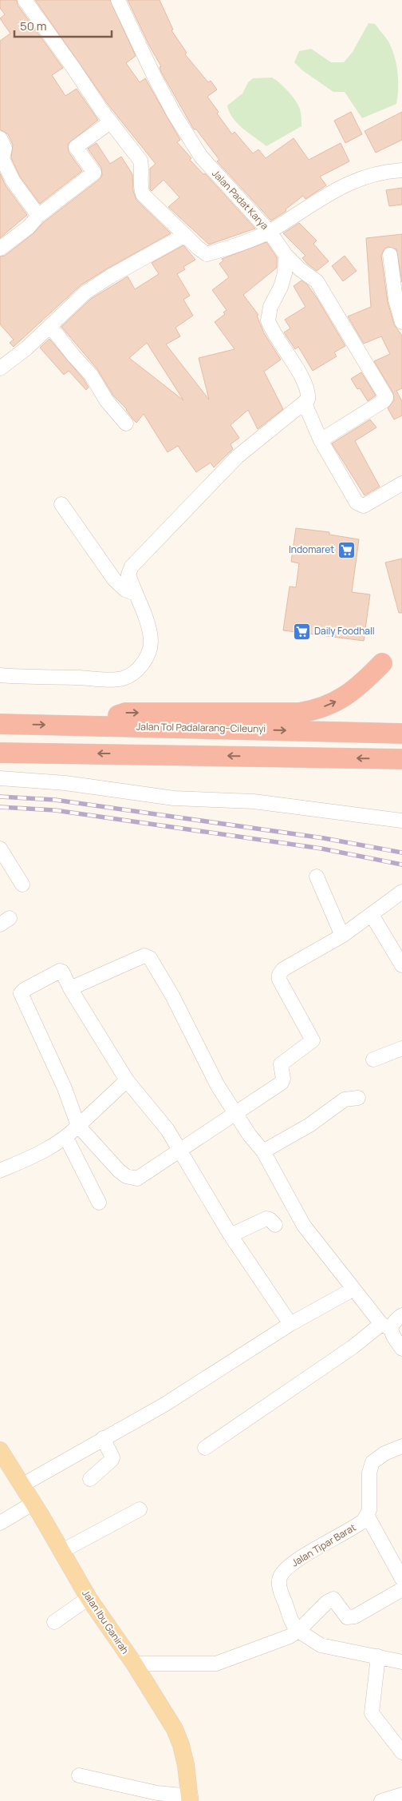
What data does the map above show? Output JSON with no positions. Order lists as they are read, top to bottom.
{
  "streets": {
    "highway": ["Jalan Tol Padalarang–Cileunyi"],
    "main road": ["Jalan Ibu Ganirah"],
    "street": ["Jalan Padat Karya", "Jalan Tipar Barat"]
  },
  "places": {
    "supermarket": ["Indomaret", "Daily Foodhall"]
  },
  "scale_bar": "50 m"
}
